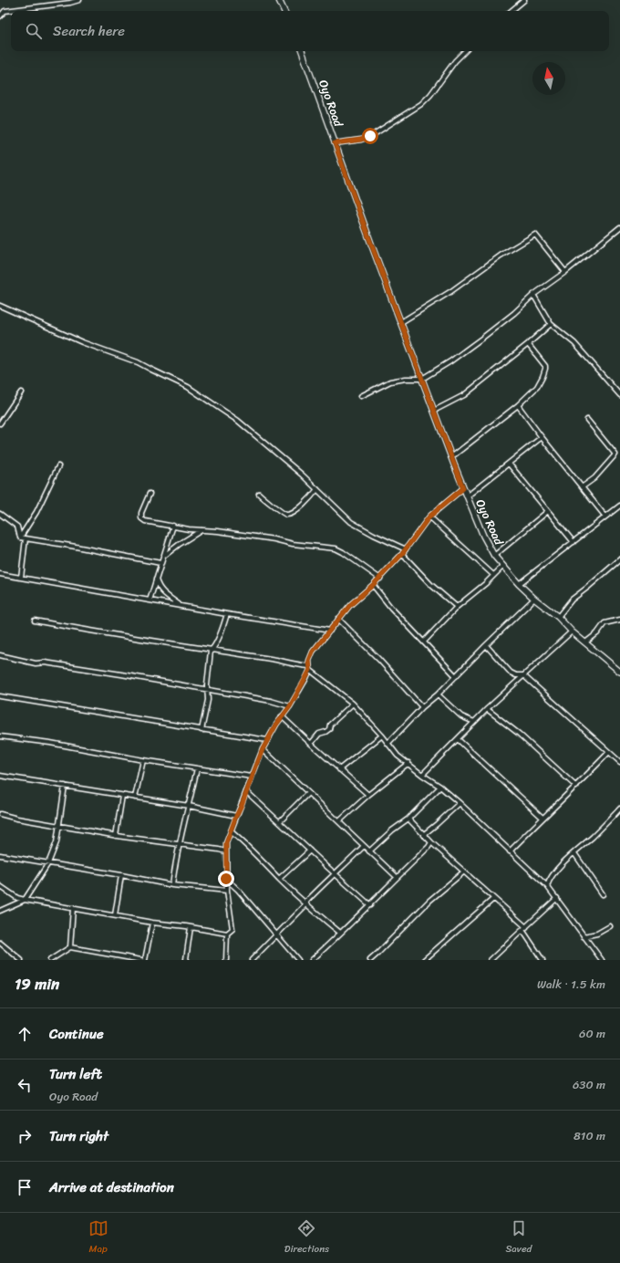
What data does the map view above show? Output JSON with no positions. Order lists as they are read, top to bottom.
{
  "streets": {
    "street": ["Oyo Road"]
  },
  "north": "top",
  "page": {
    "search": "Search here",
    "heading": ["19 min", "Walk · 1.5 km"],
    "list": [
      ["Continue", "60 m"],
      ["Turn left", "Oyo Road", "630 m"],
      ["Turn right", "810 m"],
      "Arrive at destination"
    ],
    "nav": ["Map", "Directions", "Saved"]
  }
}
